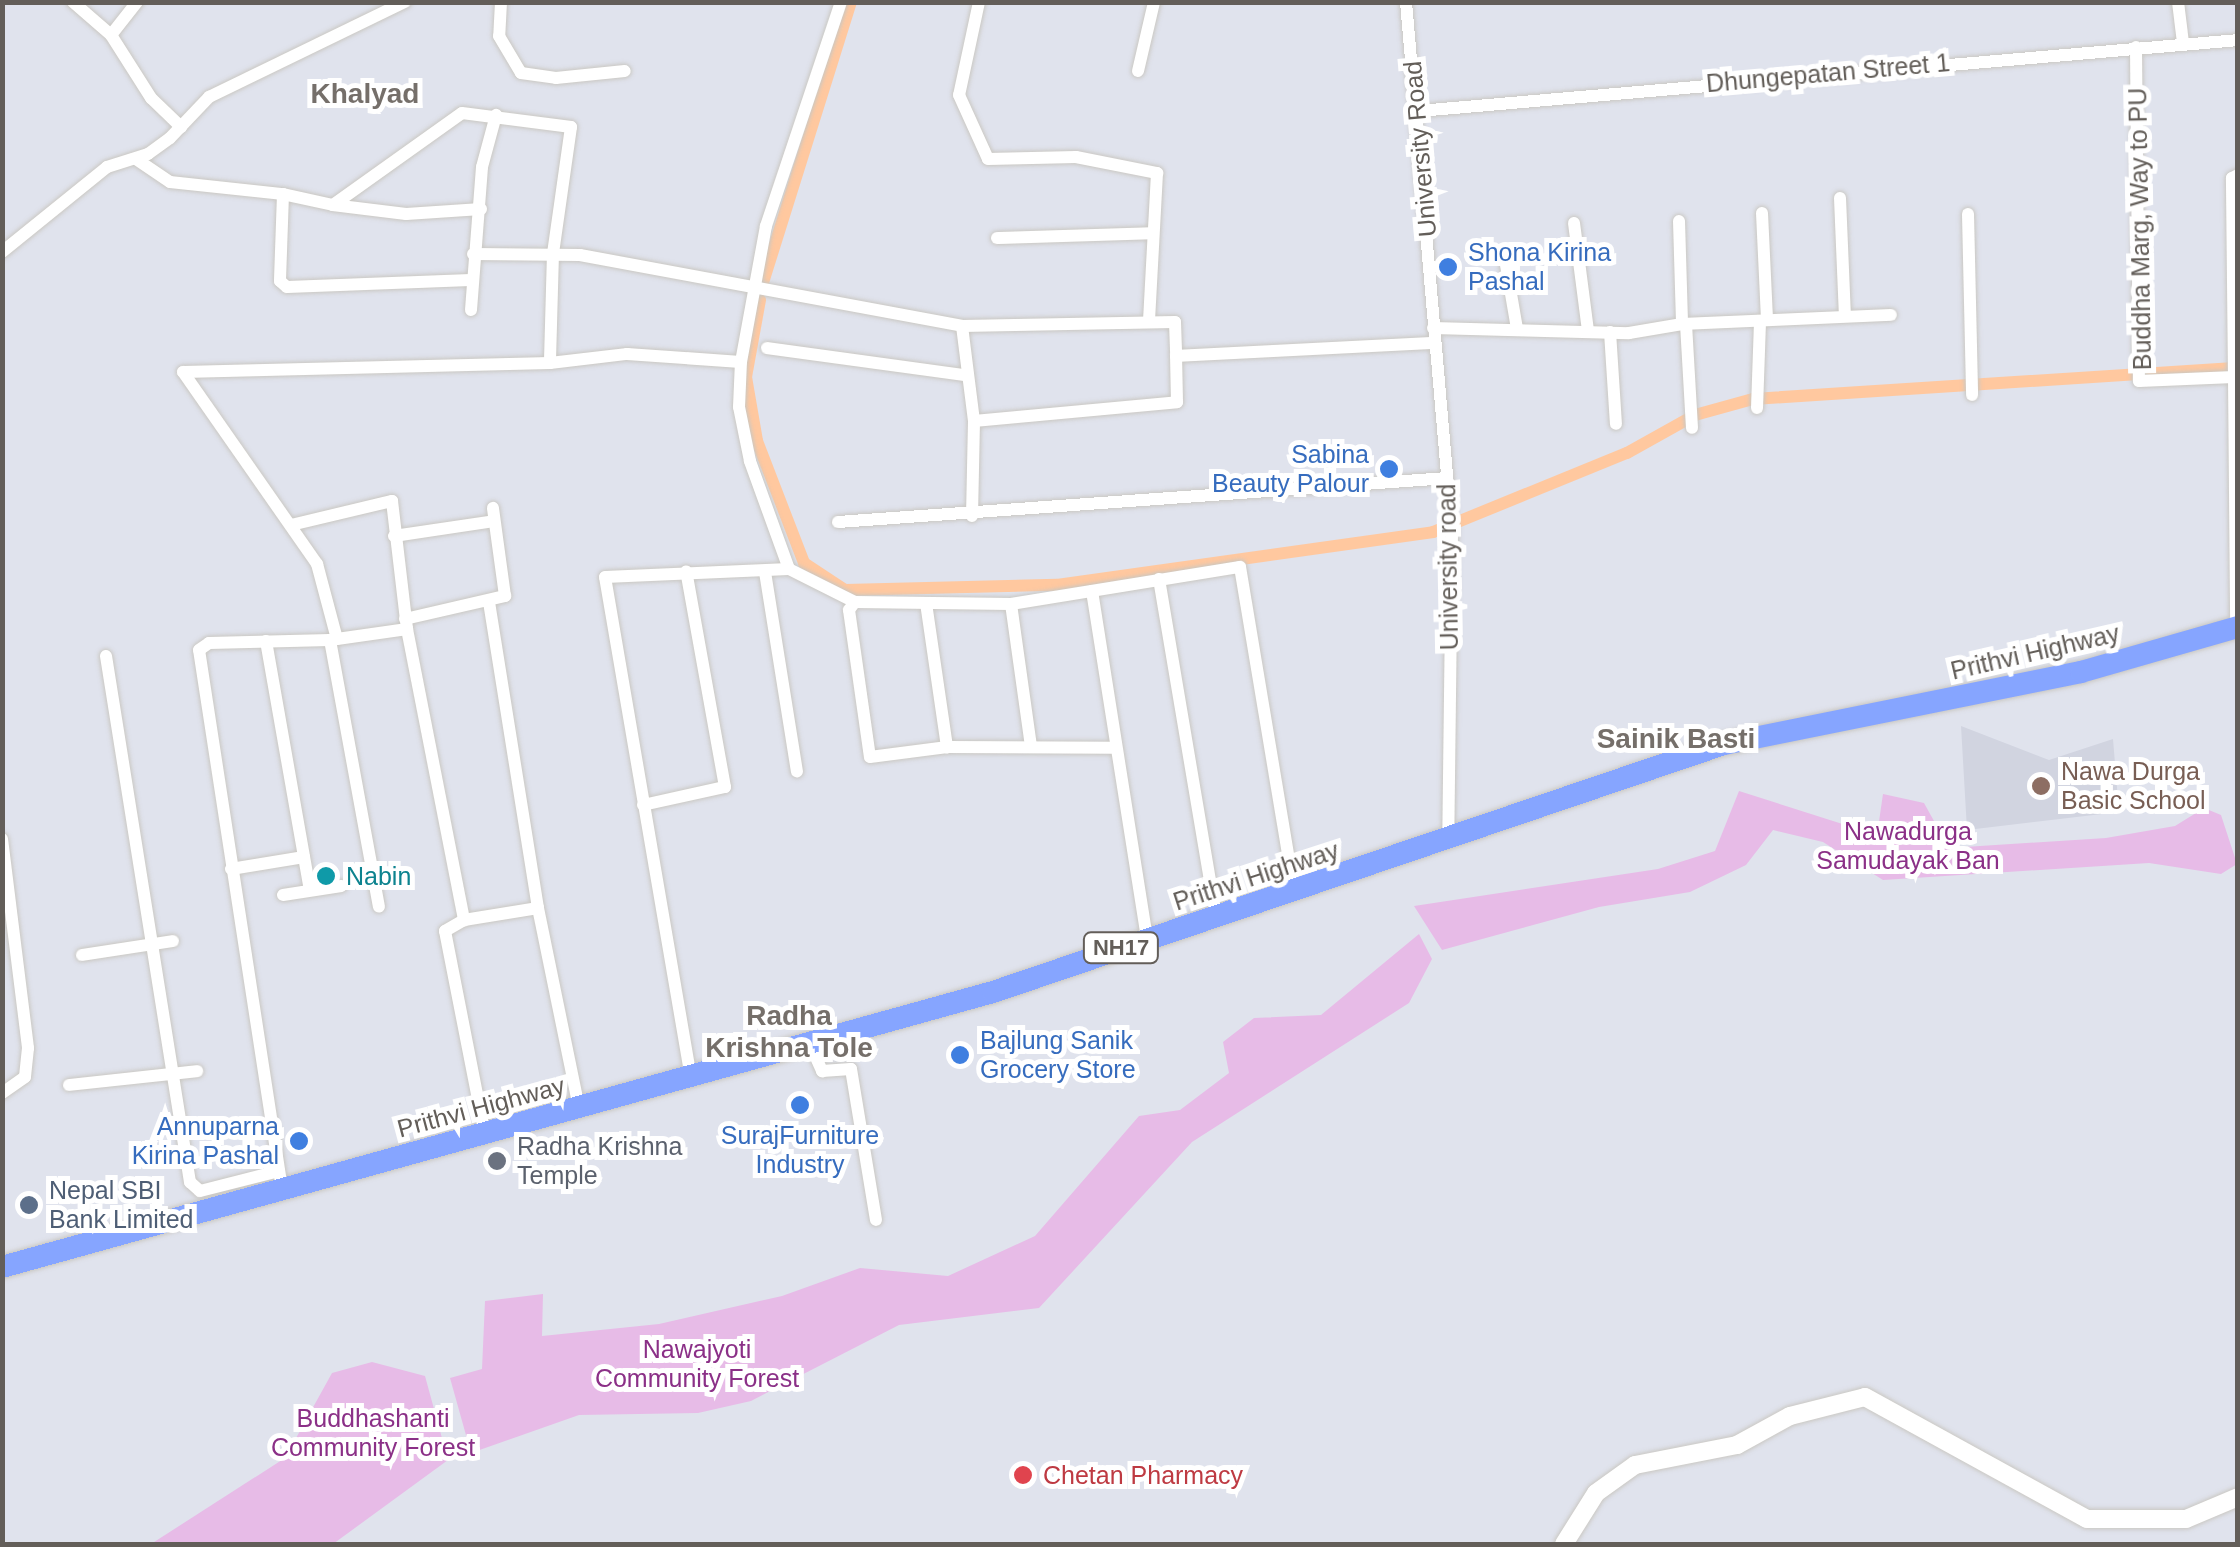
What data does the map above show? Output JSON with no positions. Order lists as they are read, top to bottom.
{
  "streets": {
    "highway": ["Prithvi Highway", "NH17"],
    "street": [
      "Dhungepatan Street 1",
      "University Road",
      "Buddha Marg, Way to PU",
      "University road"
    ]
  },
  "crossings": [
    ["Dhungepatan Street 1", "University Road"],
    ["Dhungepatan Street 1", "Buddha Marg, Way to PU"],
    ["University Road", "University road"],
    ["University road", "Prithvi Highway"]
  ],
  "districts": ["Khalyad", "Sainik Basti", "Radha Krishna Tole"],
  "parks": ["Nawadurga Samudayak Ban", "Nawajyoti Community Forest", "Buddhashanti Community Forest"],
  "places": [
    "Shona Kirina Pashal",
    "Sabina Beauty Palour",
    "Nawa Durga Basic School",
    "Nabin",
    "Bajlung Sanik Grocery Store",
    "SurajFurniture Industry",
    "Annuparna Kirina Pashal",
    "Radha Krishna Temple",
    "Nepal SBI Bank Limited",
    "Chetan Pharmacy"
  ]
}
